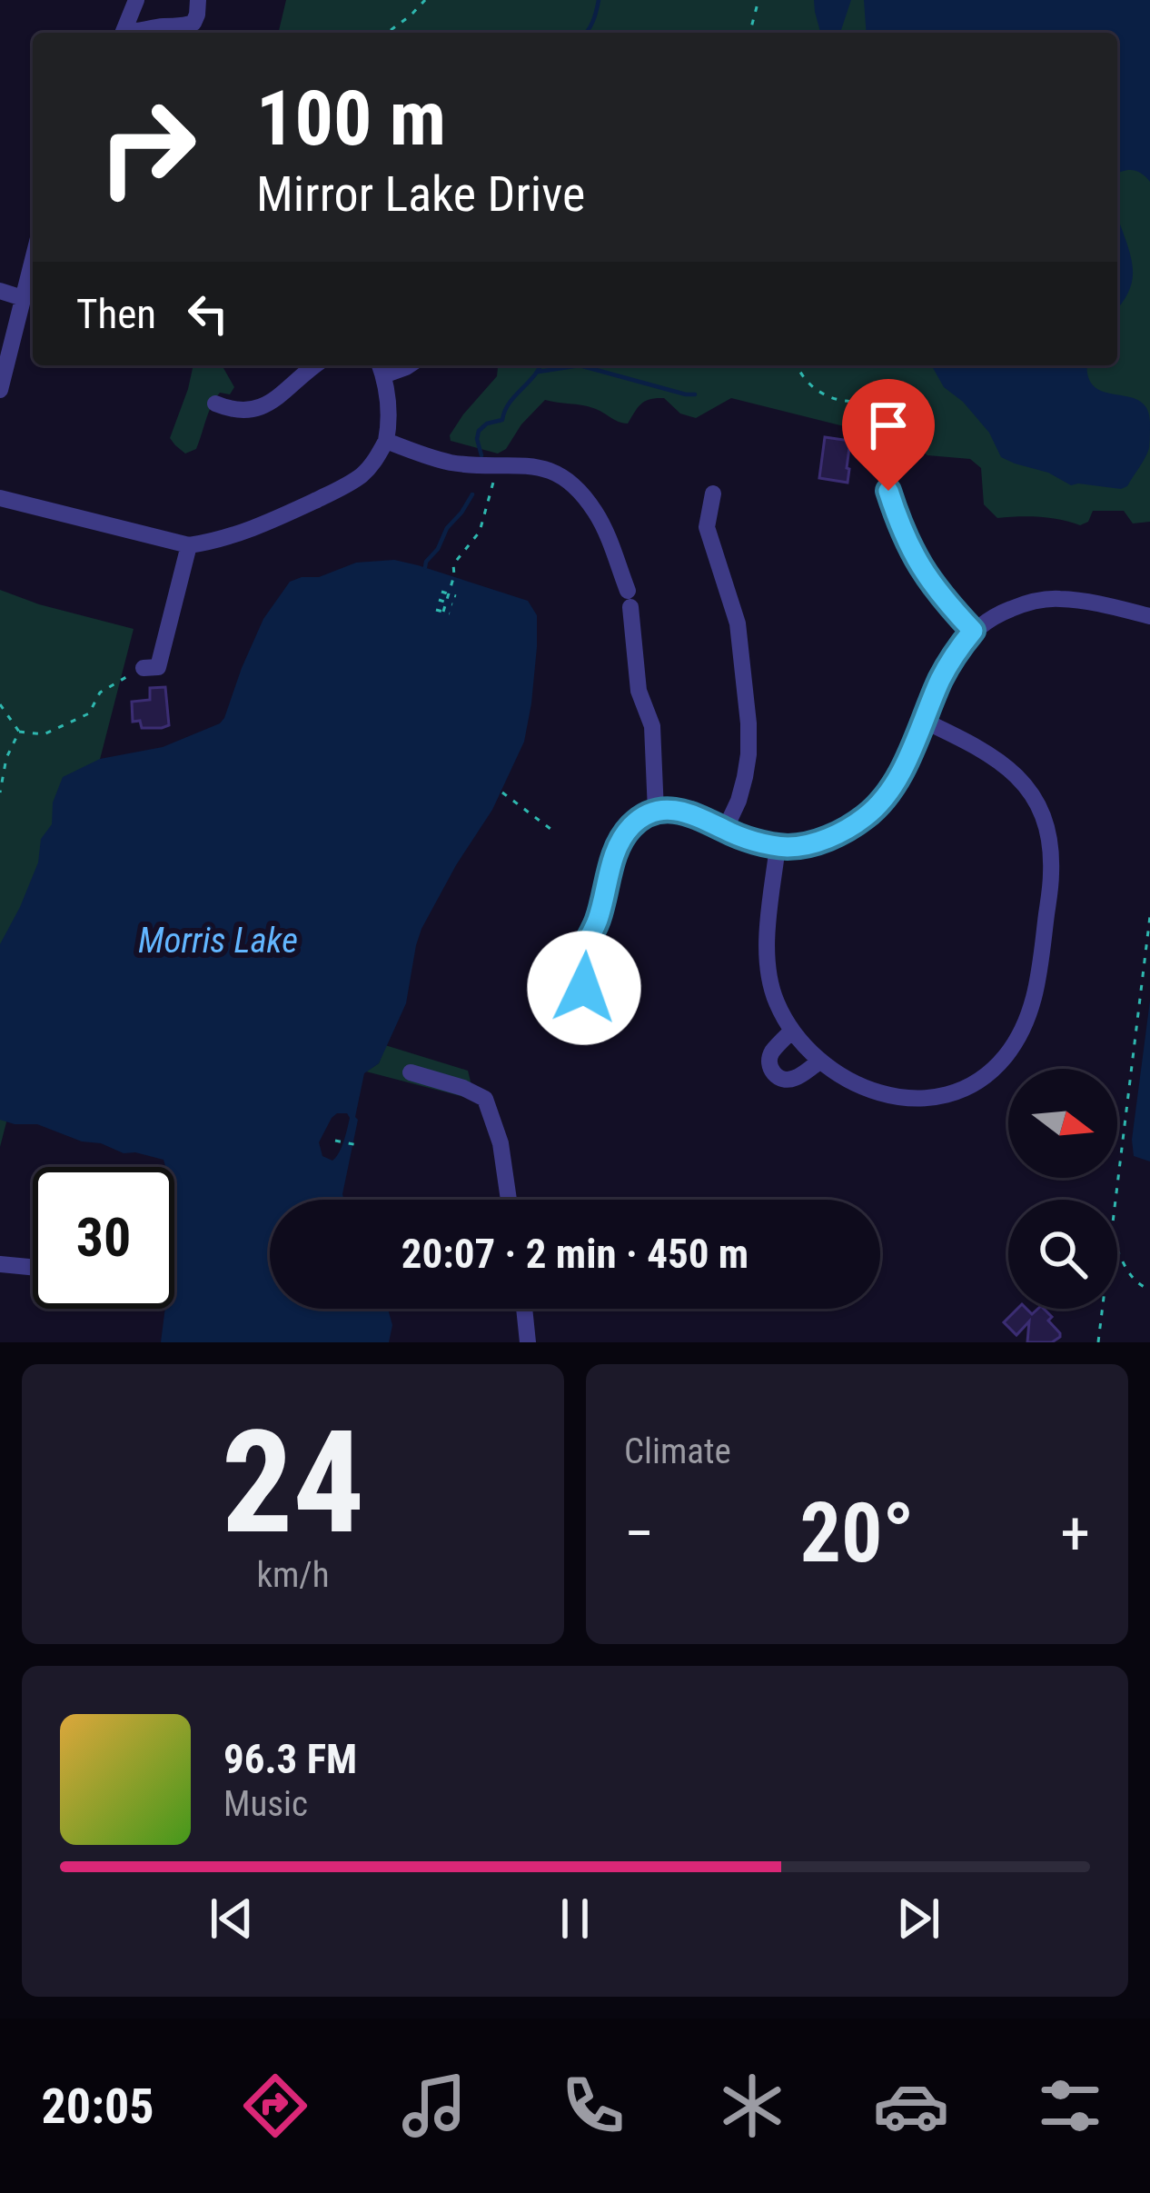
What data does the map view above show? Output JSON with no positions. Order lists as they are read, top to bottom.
{
  "water": ["Morris Lake"],
  "north": "right",
  "page": {
    "turn": ["100 m", "Mirror Lake Drive"],
    "then": "Then",
    "limit": "30",
    "trip": "20:07 · 2 min · 450 m",
    "tile": [
      ["24", "km/h"],
      "Climate"
    ],
    "heat": ["−", "20°", "+"],
    "song": ["96.3 FM", "Music"],
    "tabs": "20:05"
  }
}
